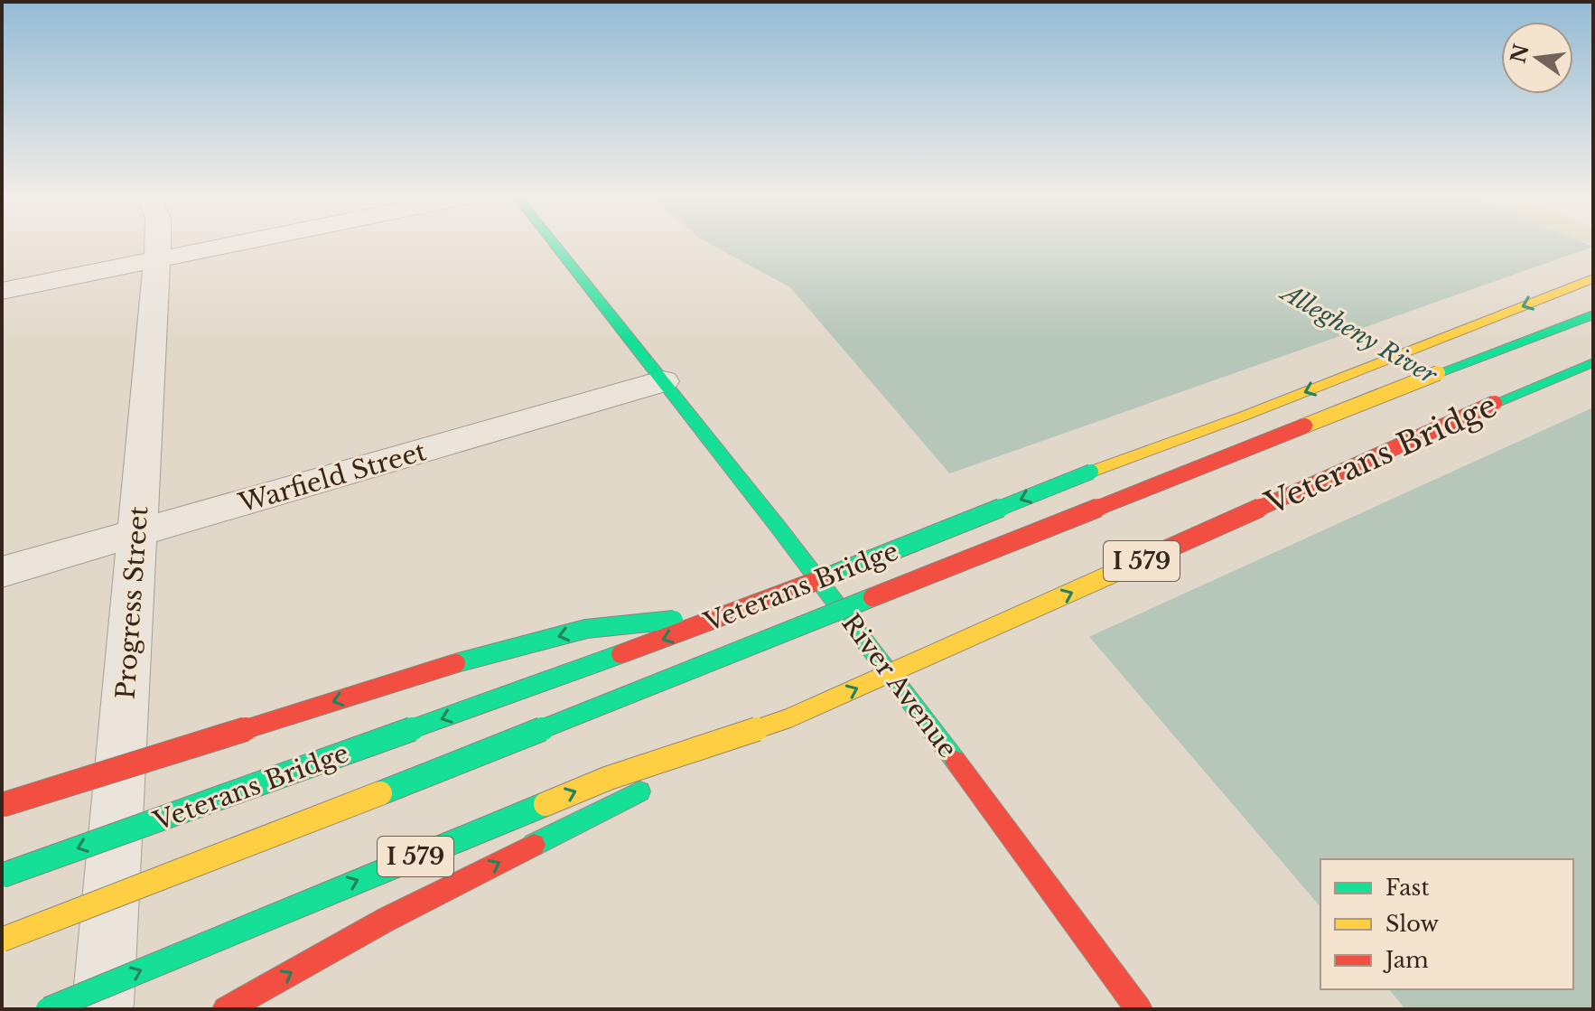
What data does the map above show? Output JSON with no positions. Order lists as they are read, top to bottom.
{
  "streets": {
    "main road": ["Veterans Bridge", "I 579", "River Avenue"],
    "street": ["Warfield Street", "Progress Street"]
  },
  "crossings": [
    ["Warfield Street", "Progress Street"],
    ["Warfield Street", "River Avenue"]
  ],
  "water": ["Allegheny River"],
  "legend": ["Fast", "Slow", "Jam"],
  "north": "left"
}
